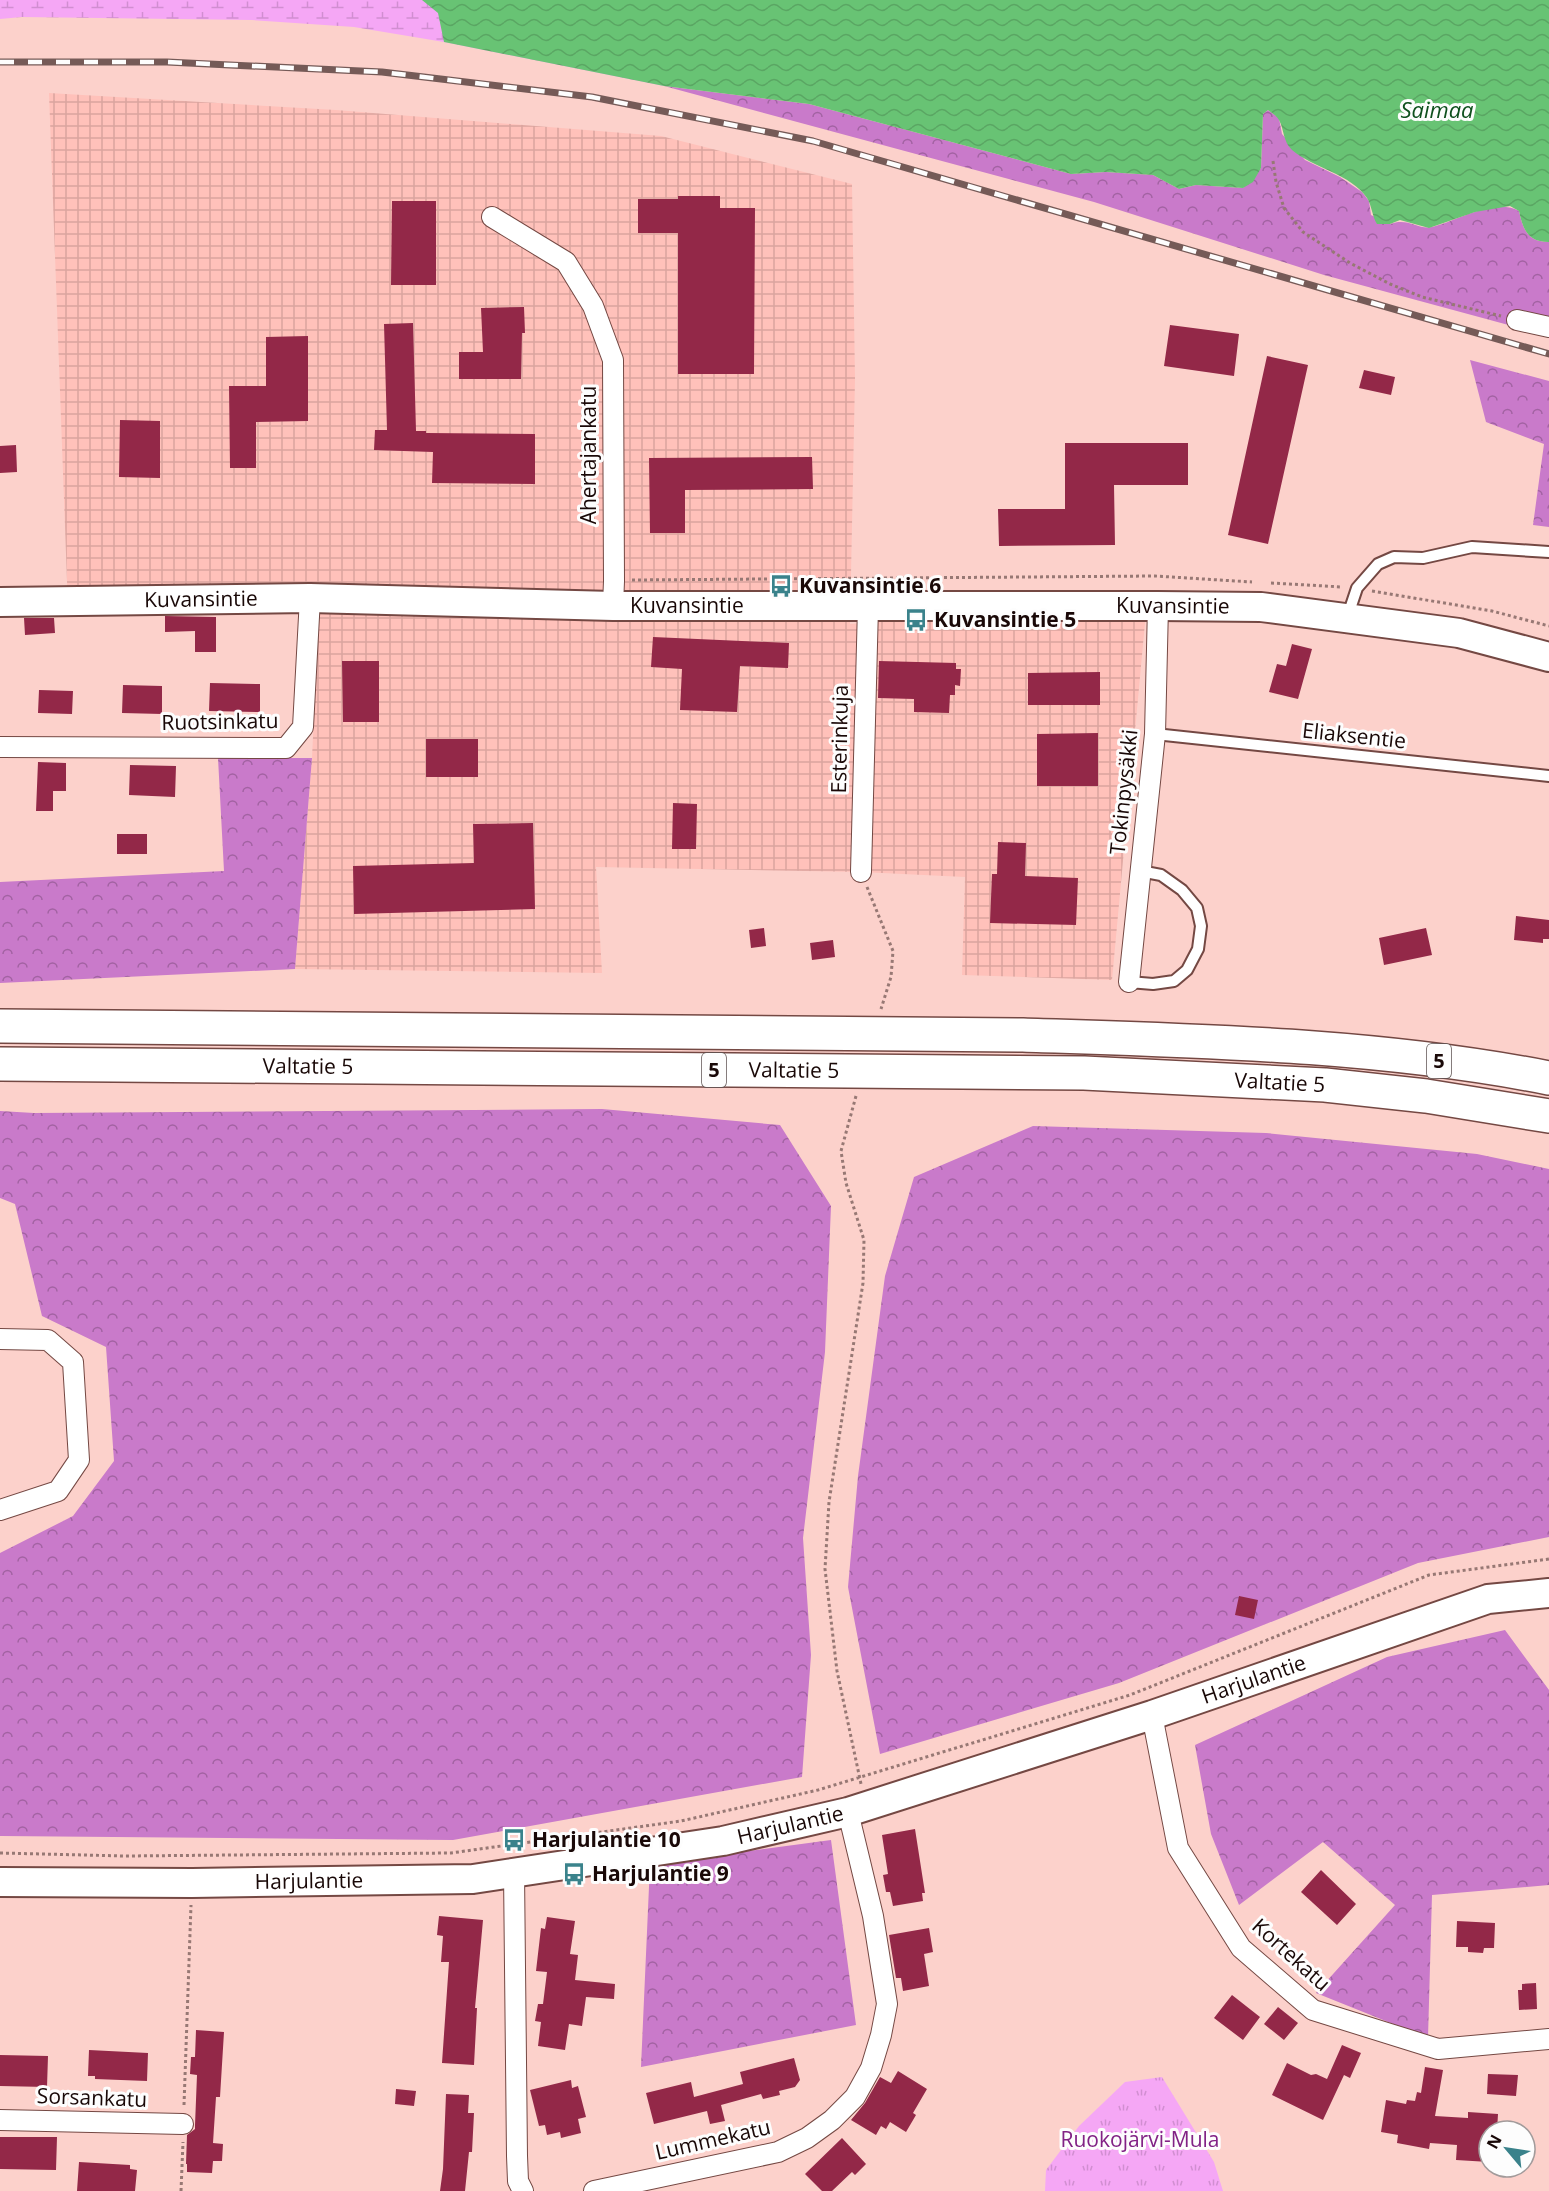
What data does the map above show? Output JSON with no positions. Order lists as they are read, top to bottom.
{
  "streets": {
    "highway": ["5", "Valtatie 5"],
    "street": [
      "Ahertajankatu",
      "Kuvansintie",
      "Ruotsinkatu",
      "Esterinkuja",
      "Tokinpysäkki",
      "Harjulantie",
      "Kortekatu",
      "Sorsankatu",
      "Lummekatu"
    ],
    "lane": ["Eliaksentie"]
  },
  "crossings": [
    ["Ahertajankatu", "Kuvansintie"],
    ["Kuvansintie", "Ruotsinkatu"],
    ["Kuvansintie", "Esterinkuja"],
    ["Kuvansintie", "Tokinpysäkki"],
    ["Eliaksentie", "Tokinpysäkki"],
    ["Harjulantie", "Kortekatu"],
    ["Harjulantie", "Lummekatu"]
  ],
  "water": ["Saimaa"],
  "parks": ["Ruokojärvi-Mula"],
  "places": {
    "bus stop": [
      "Kuvansintie 6",
      "Kuvansintie 5",
      "Harjulantie 10",
      "Harjulantie 9"
    ]
  },
  "north": "top left"
}
